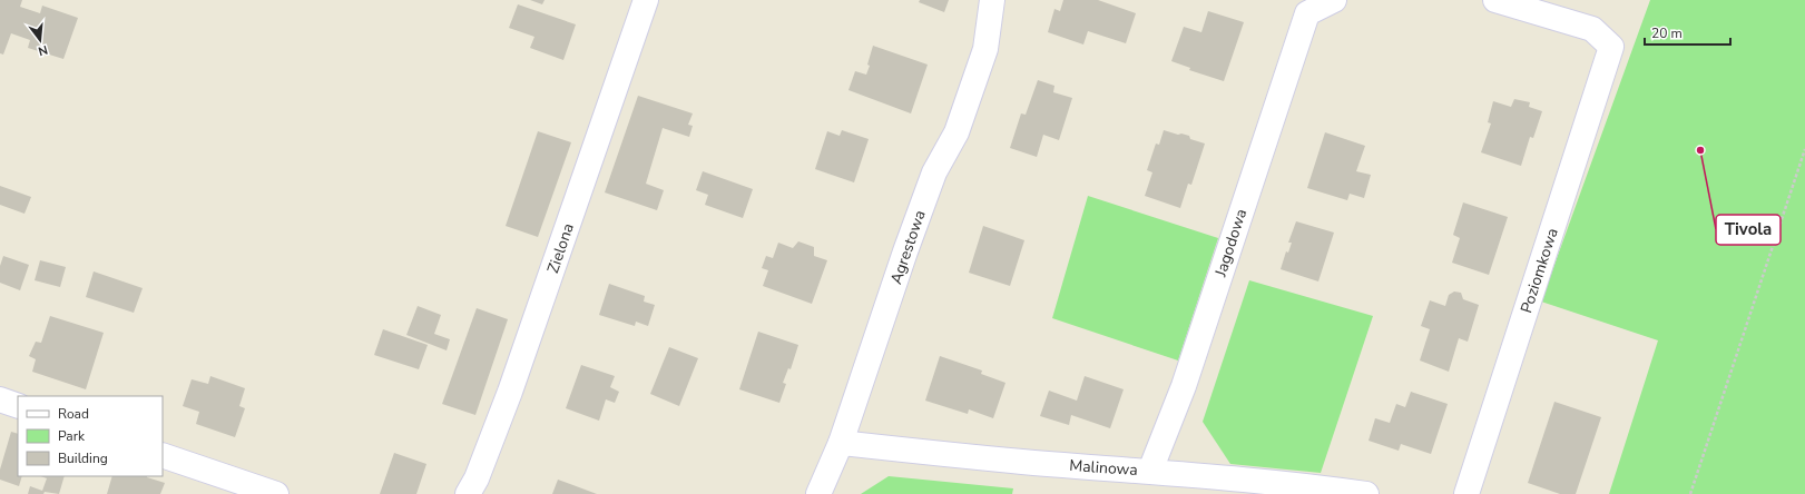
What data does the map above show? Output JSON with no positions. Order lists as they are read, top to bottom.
{
  "streets": {
    "street": [
      "Jagodowa",
      "Agrestowa",
      "Zielona",
      "Poziomkowa",
      "Malinowa"
    ]
  },
  "crossings": [
    ["Jagodowa", "Malinowa"],
    ["Agrestowa", "Malinowa"]
  ],
  "places": ["Tivola"],
  "legend": ["Road", "Park", "Building"],
  "scale_bar": "20 m",
  "north": "bottom"
}
